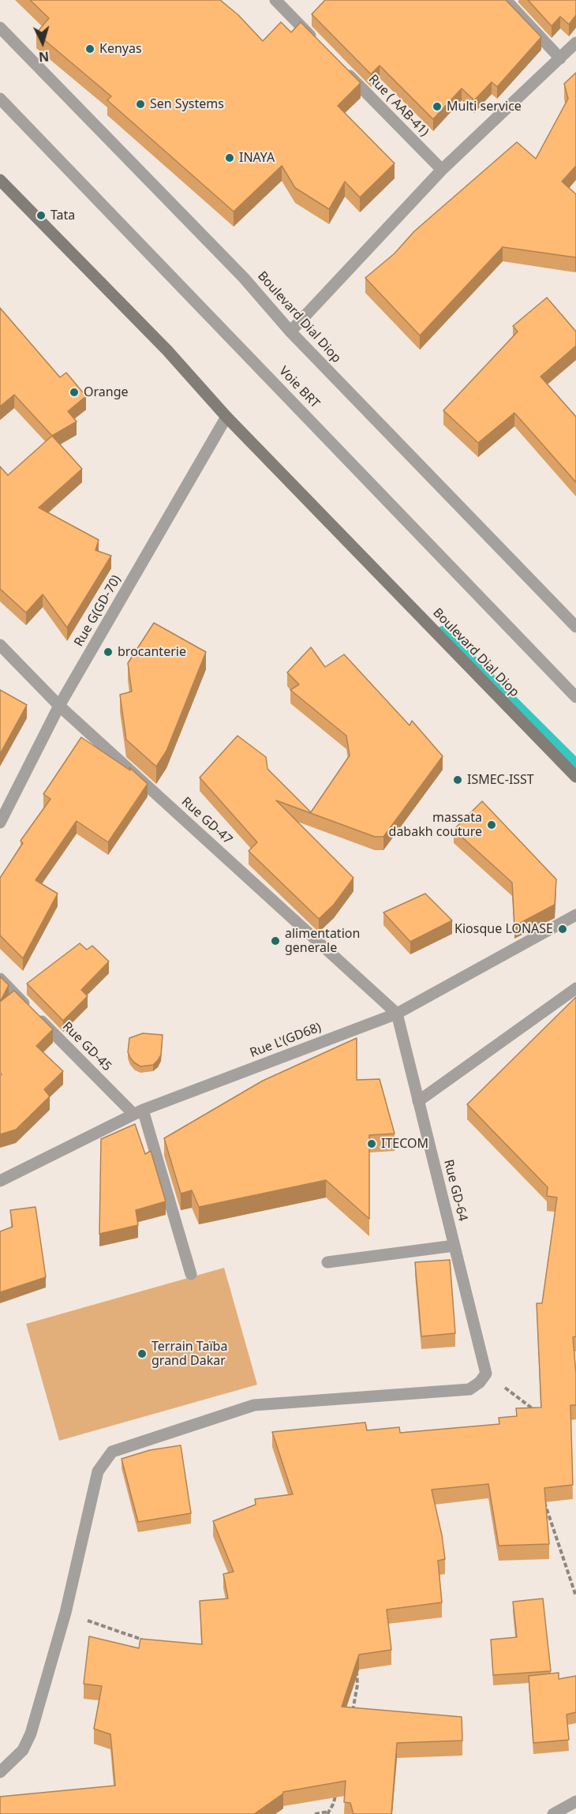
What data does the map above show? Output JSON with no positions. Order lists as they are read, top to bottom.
{
  "streets": {
    "main road": ["Boulevard Dial Diop"],
    "street": [
      "Rue ( AAB-41)",
      "Voie BRT",
      "Rue G(GD-70)",
      "Rue GD-47",
      "Rue L'(GD68)",
      "Rue GD-45",
      "Rue GD-64"
    ]
  },
  "crossings": [
    ["Boulevard Dial Diop", "Rue G(GD-70)"],
    ["Rue G(GD-70)", "Rue GD-47"],
    ["Rue GD-47", "Rue L'(GD68)"],
    ["Rue GD-47", "Rue GD-64"],
    ["Rue L'(GD68)", "Rue GD-45"],
    ["Rue L'(GD68)", "Rue GD-64"]
  ],
  "places": [
    "Kenyas",
    "Sen Systems",
    "Multi service",
    "INAYA",
    "Tata",
    "Orange",
    "brocanterie",
    "ISMEC-ISST",
    "massata dabakh couture",
    "Kiosque LONASE",
    "alimentation generale",
    "ITECOM",
    "Terrain Taïba grand Dakar"
  ],
  "north": "bottom"
}
